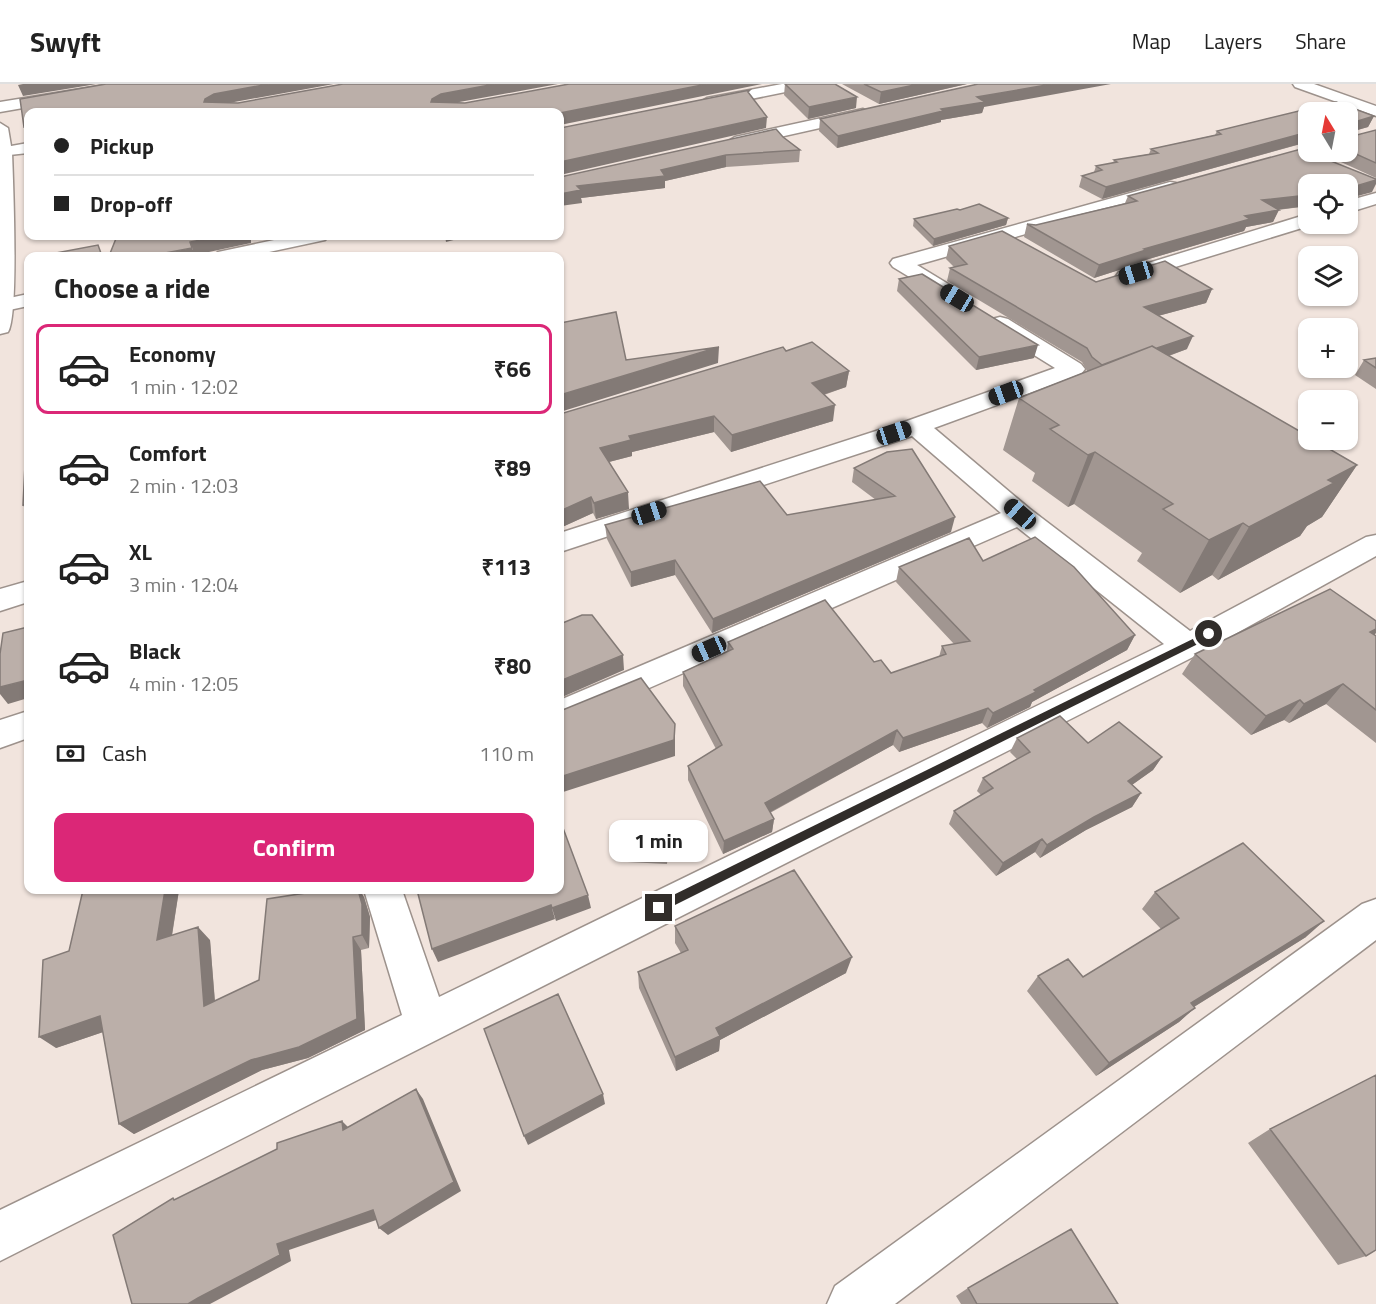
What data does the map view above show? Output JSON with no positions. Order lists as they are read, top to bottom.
{
  "north": "top",
  "page": {
    "header": "Swyft",
    "nav": ["Map", "Layers", "Share"],
    "map_buttons": ["+", "−"],
    "banner": ["Pickup", "Drop-off"],
    "heading": "Choose a ride",
    "list": [
      {
        "name": "Economy",
        "note": "1 min · 12:02",
        "value": "₹66"
      },
      {
        "name": "Comfort",
        "note": "2 min · 12:03",
        "value": "₹89"
      },
      {
        "name": "XL",
        "note": "3 min · 12:04",
        "value": "₹113"
      },
      {
        "name": "Black",
        "note": "4 min · 12:05",
        "value": "₹80"
      }
    ],
    "pay": ["Cash", "110 m"],
    "buttons": "Confirm",
    "bubble": "1 min"
  }
}
